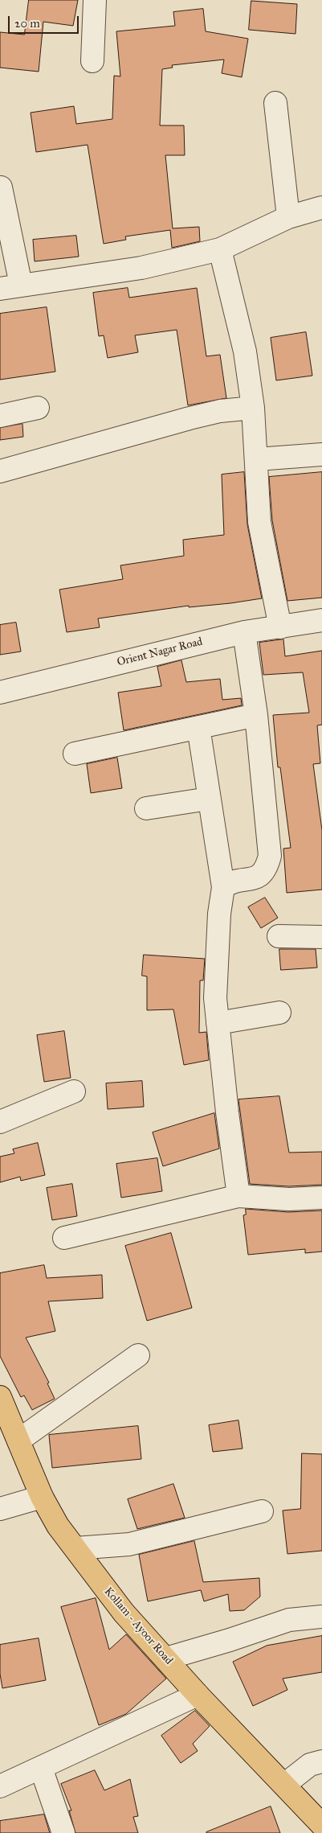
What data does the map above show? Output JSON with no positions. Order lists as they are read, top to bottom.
{
  "streets": {
    "main road": ["Kollam - Ayoor Road"],
    "street": ["Orient Nagar Road"]
  },
  "scale_bar": "20 m"
}
